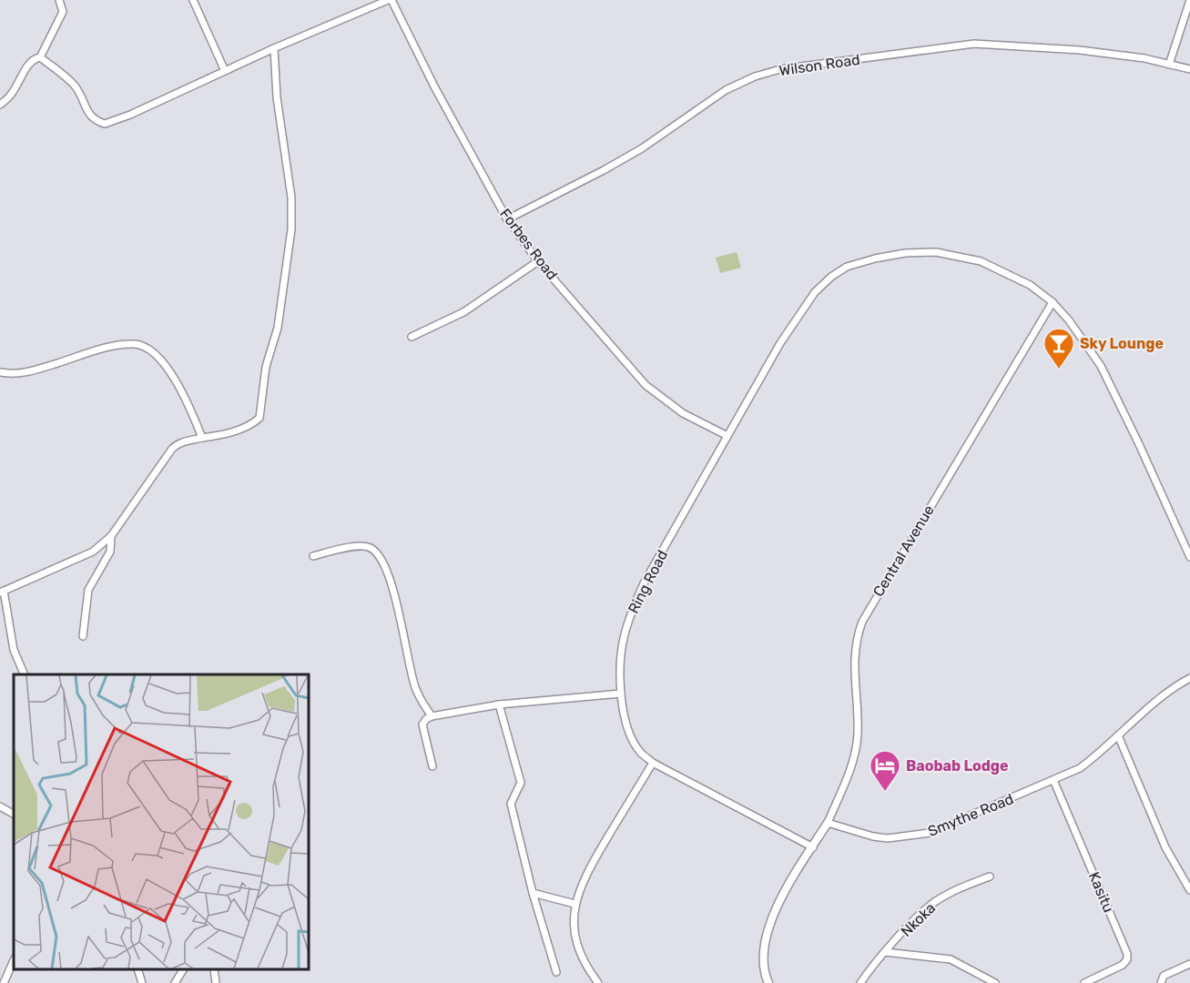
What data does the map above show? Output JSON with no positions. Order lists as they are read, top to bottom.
{
  "streets": {
    "street": [
      "Wilson Road",
      "Forbes Road",
      "Central Avenue",
      "Ring Road",
      "Smythe Road",
      "Kasitu",
      "Nkoka"
    ]
  },
  "crossings": [
    ["Wilson Road", "Forbes Road"],
    ["Forbes Road", "Ring Road"],
    ["Central Avenue", "Ring Road"],
    ["Central Avenue", "Smythe Road"],
    ["Smythe Road", "Kasitu"]
  ],
  "places": {
    "bar": ["Sky Lounge"],
    "hotel": ["Baobab Lodge"]
  }
}
